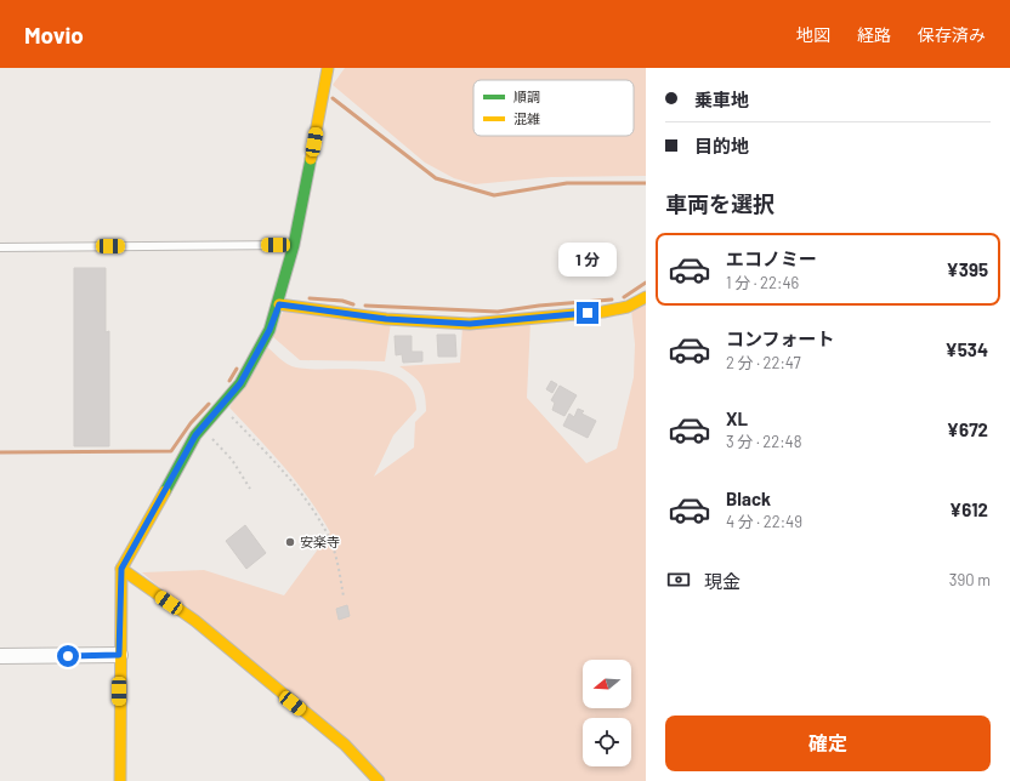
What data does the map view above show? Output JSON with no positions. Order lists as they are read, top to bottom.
{
  "places": ["安楽寺"],
  "legend": ["順調", "混雑"],
  "north": "left",
  "page": {
    "header": "Movio",
    "nav": ["地図", "経路", "保存済み"],
    "banner": ["乗車地", "目的地"],
    "heading": "車両を選択",
    "list": [
      {
        "name": "エコノミー",
        "note": "1 分 · 22:46",
        "value": "¥395"
      },
      {
        "name": "コンフォート",
        "note": "2 分 · 22:47",
        "value": "¥534"
      },
      {
        "name": "XL",
        "note": "3 分 · 22:48",
        "value": "¥672"
      },
      {
        "name": "Black",
        "note": "4 分 · 22:49",
        "value": "¥612"
      }
    ],
    "bubble": "1 分",
    "pay": ["現金", "390 m"],
    "buttons": "確定"
  }
}
